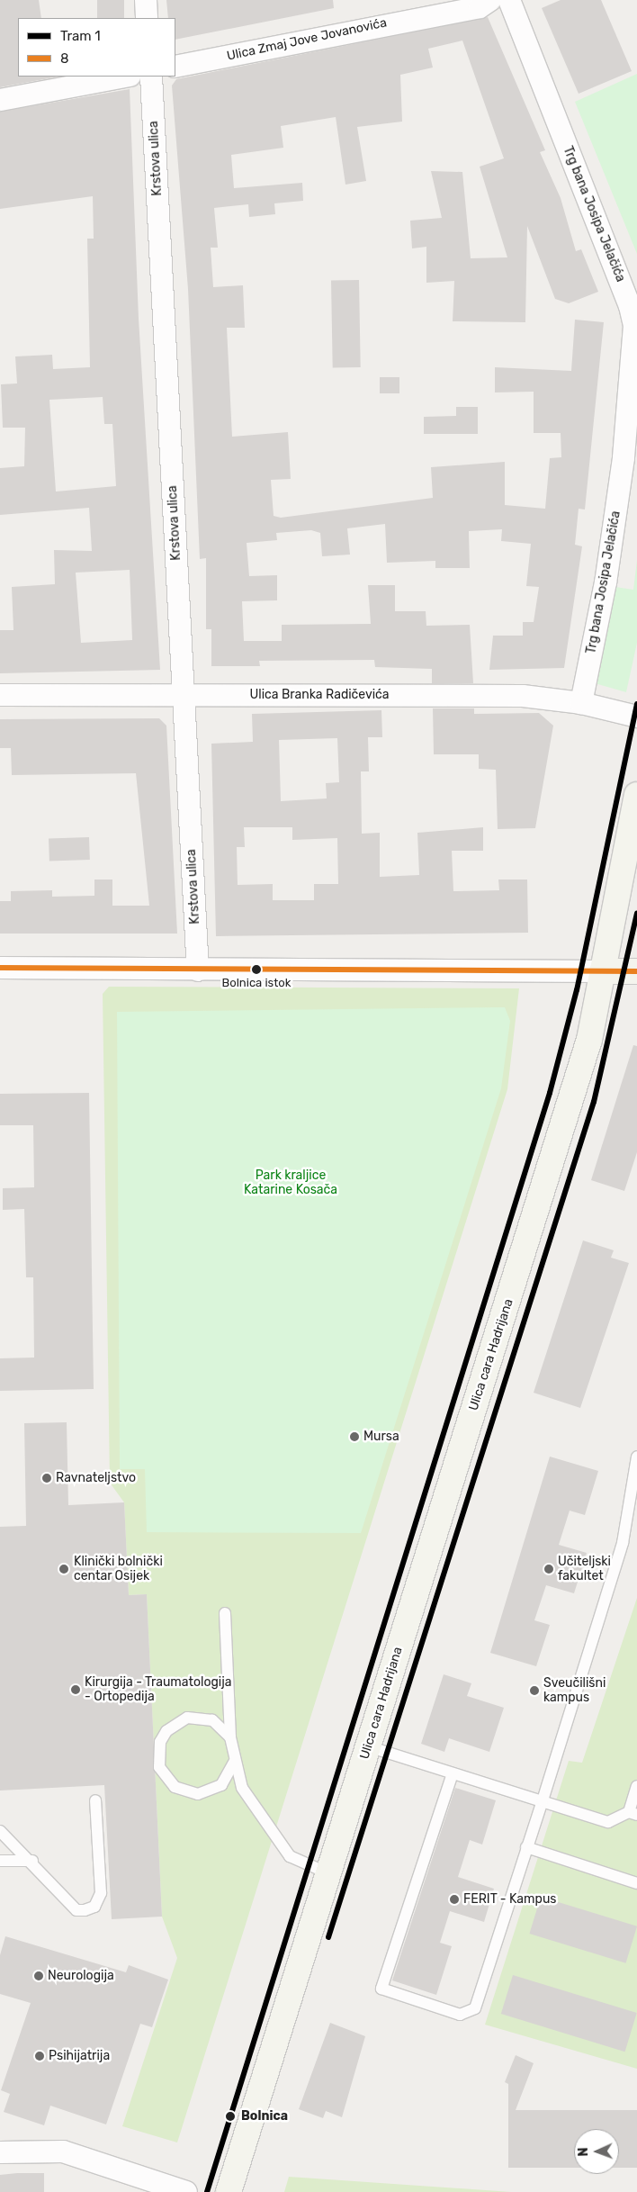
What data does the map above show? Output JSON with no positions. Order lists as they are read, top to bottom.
{
  "streets": {
    "main road": ["Ulica cara Hadrijana"],
    "street": [
      "Ulica Zmaj Jove Jovanovića",
      "Krstova ulica",
      "Trg bana Josipa Jelačića",
      "Ulica Branka Radičevića"
    ]
  },
  "crossings": [
    ["Krstova ulica", "Ulica Branka Radičevića"],
    ["Trg bana Josipa Jelačića", "Ulica Branka Radičevića"]
  ],
  "parks": ["Park kraljice Katarine Kosača"],
  "places": [
    "Bolnica istok",
    "Mursa",
    "Ravnateljstvo",
    "Klinički bolnički centar Osijek",
    "Učiteljski fakultet",
    "Kirurgija - Traumatologija - Ortopedija",
    "Sveučilišni kampus",
    "FERIT - Kampus",
    "Neurologija",
    "Psihijatrija",
    "Bolnica"
  ],
  "lines": ["tram line 1", "transit line 8"],
  "legend": ["Tram 1", "8"],
  "north": "left"
}
